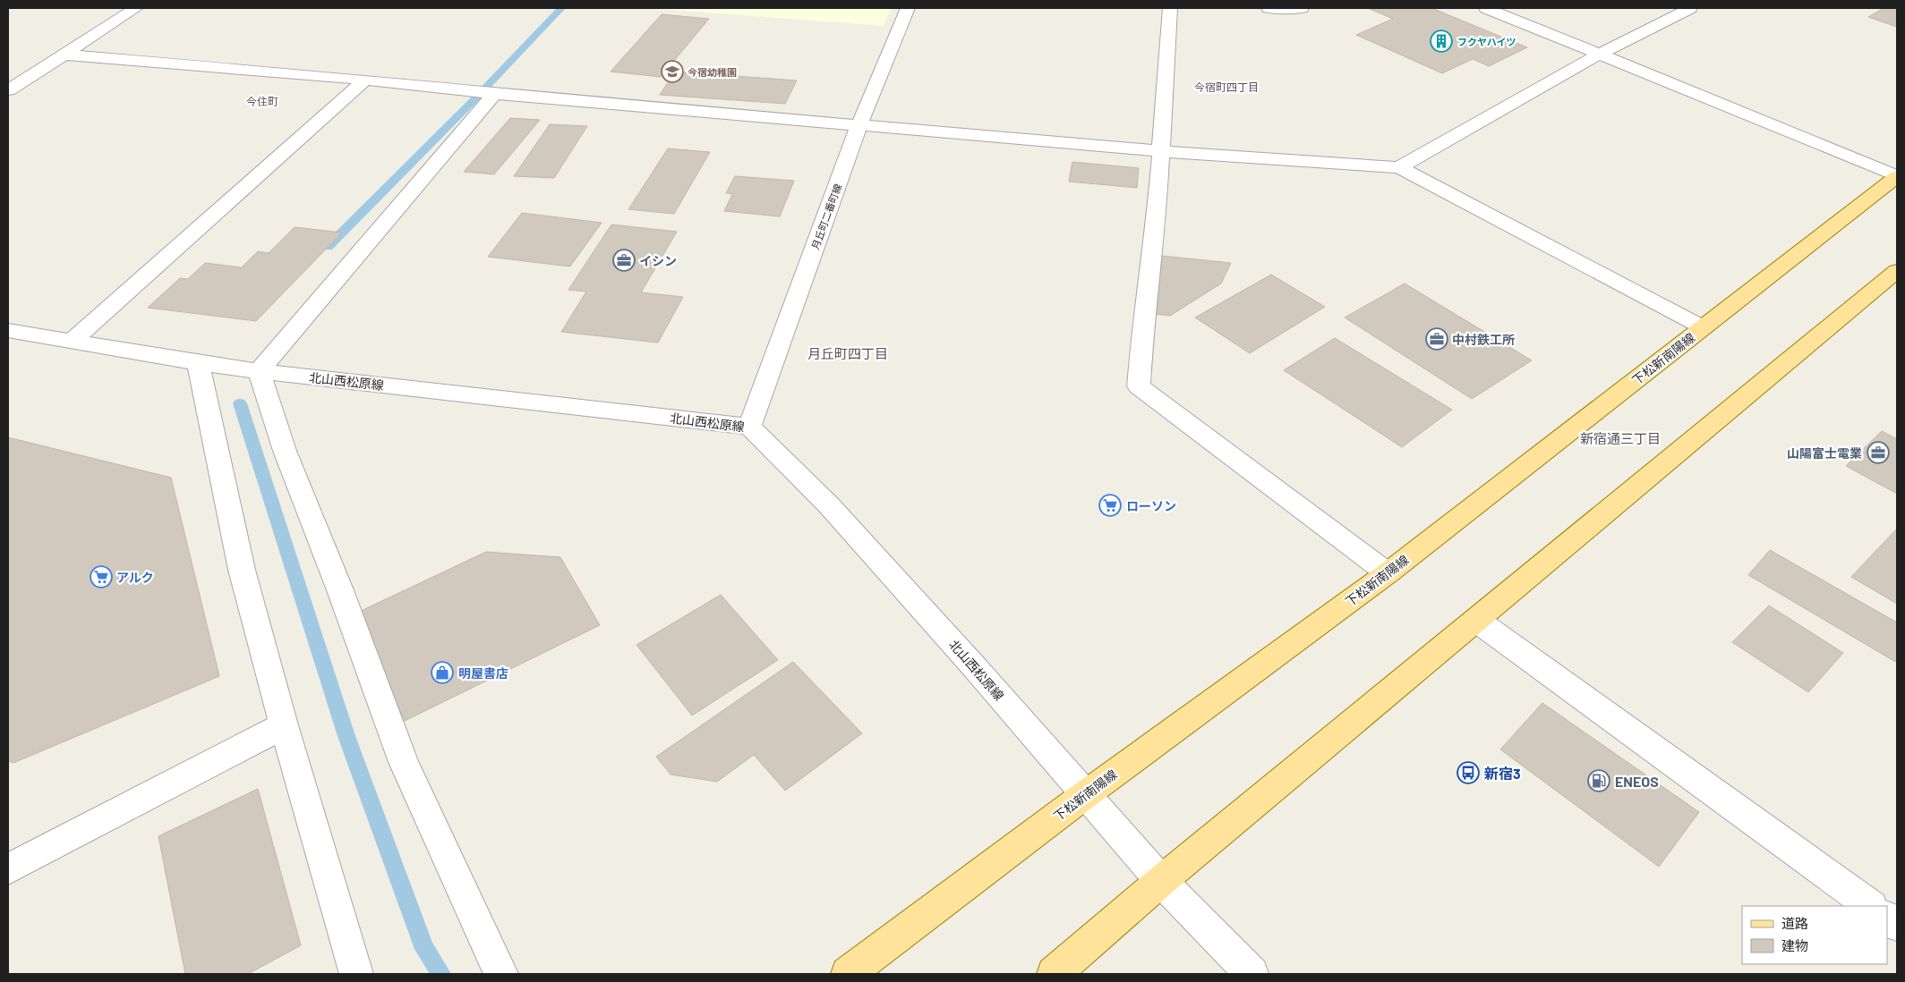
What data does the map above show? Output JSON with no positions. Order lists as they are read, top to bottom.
{
  "streets": {
    "main road": ["下松新南陽線"],
    "street": ["月丘町二番町線", "北山西松原線"]
  },
  "crossings": [
    ["月丘町二番町線", "北山西松原線"],
    ["下松新南陽線", "北山西松原線"]
  ],
  "districts": [
    "今宿町四丁目",
    "今住町",
    "月丘町四丁目",
    "新宿通三丁目"
  ],
  "places": {
    "building": ["フクヤハイツ"],
    "school or university": ["今宿幼稚園"],
    "office": ["イシン", "中村鉄工所", "山陽富士電業"],
    "supermarket": ["ローソン", "アルク"],
    "shop": ["明屋書店"],
    "bus stop": ["新宿3"],
    "fuel station": ["ENEOS"]
  },
  "legend": ["道路", "建物"]
}
